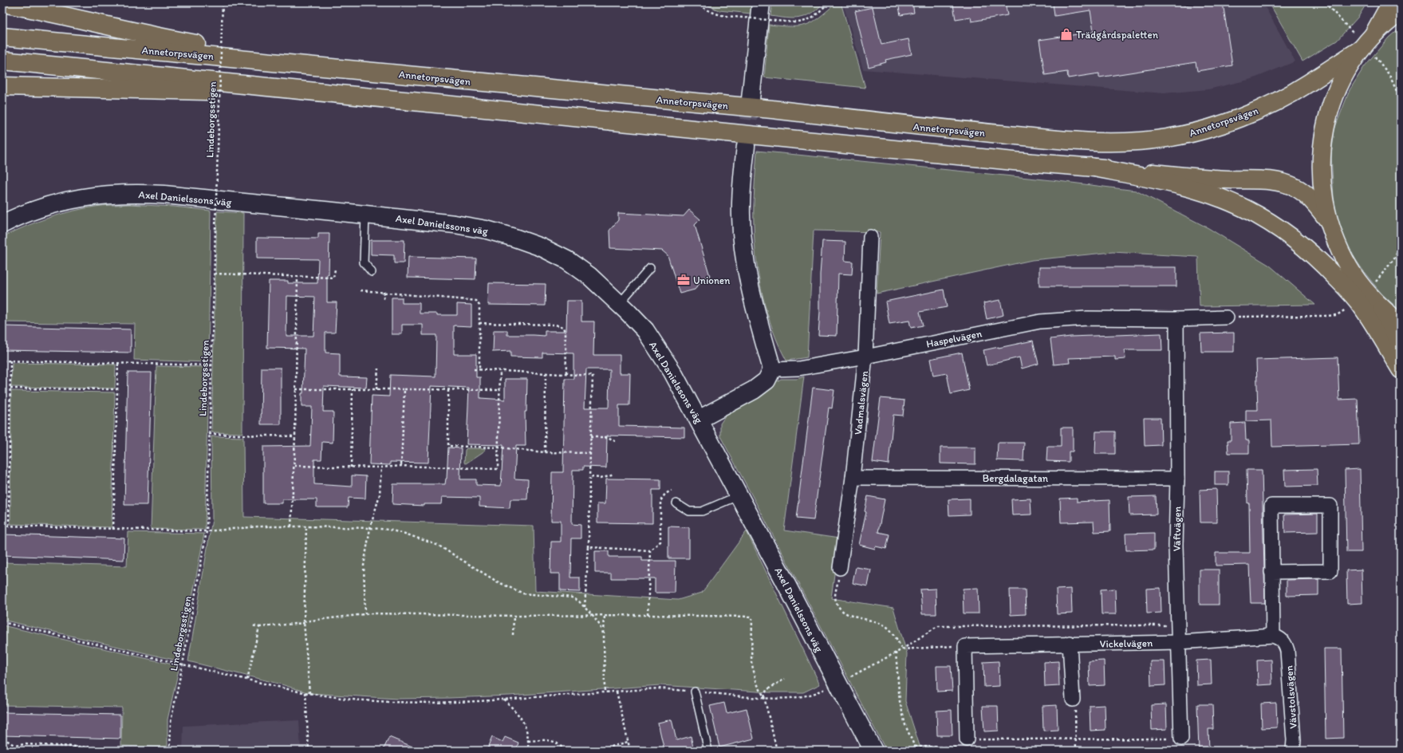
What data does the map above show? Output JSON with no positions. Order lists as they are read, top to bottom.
{
  "streets": {
    "main road": ["Annetorpsvägen"],
    "street": [
      "Axel Danielssons väg",
      "Haspelvägen",
      "Vadmalsvägen",
      "Bergdalagatan",
      "Väftvägen",
      "Vickelvägen",
      "Vävstolsvägen"
    ],
    "path": ["Lindeborgsstigen"]
  },
  "crossings": [
    ["Haspelvägen", "Vadmalsvägen"],
    ["Haspelvägen", "Väftvägen"],
    ["Vadmalsvägen", "Bergdalagatan"],
    ["Bergdalagatan", "Väftvägen"],
    ["Väftvägen", "Vickelvägen"],
    ["Vickelvägen", "Vävstolsvägen"]
  ],
  "places": {
    "shop": ["Trädgårdspaletten"],
    "office": ["Unionen"]
  }
}
